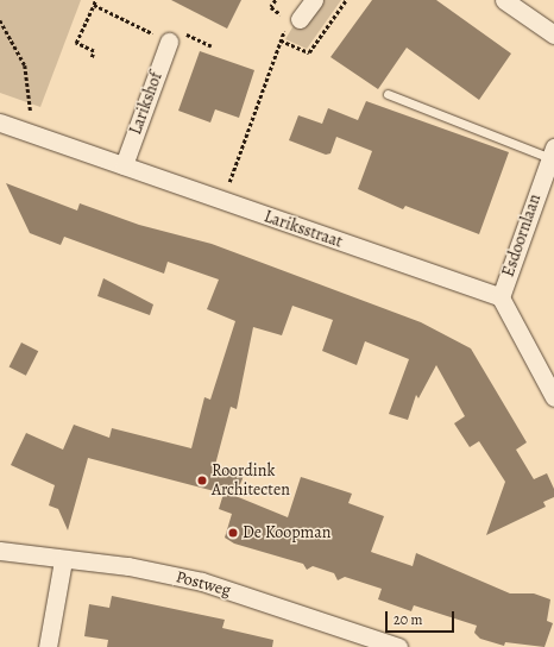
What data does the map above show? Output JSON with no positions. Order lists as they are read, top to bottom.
{
  "streets": {
    "street": [
      "Larikshof",
      "Lariksstraat",
      "Esdoornlaan",
      "Postweg"
    ]
  },
  "crossings": [
    ["Larikshof", "Lariksstraat"],
    ["Lariksstraat", "Esdoornlaan"]
  ],
  "places": ["Roordink Architecten", "De Koopman"],
  "scale_bar": "20 m"
}
